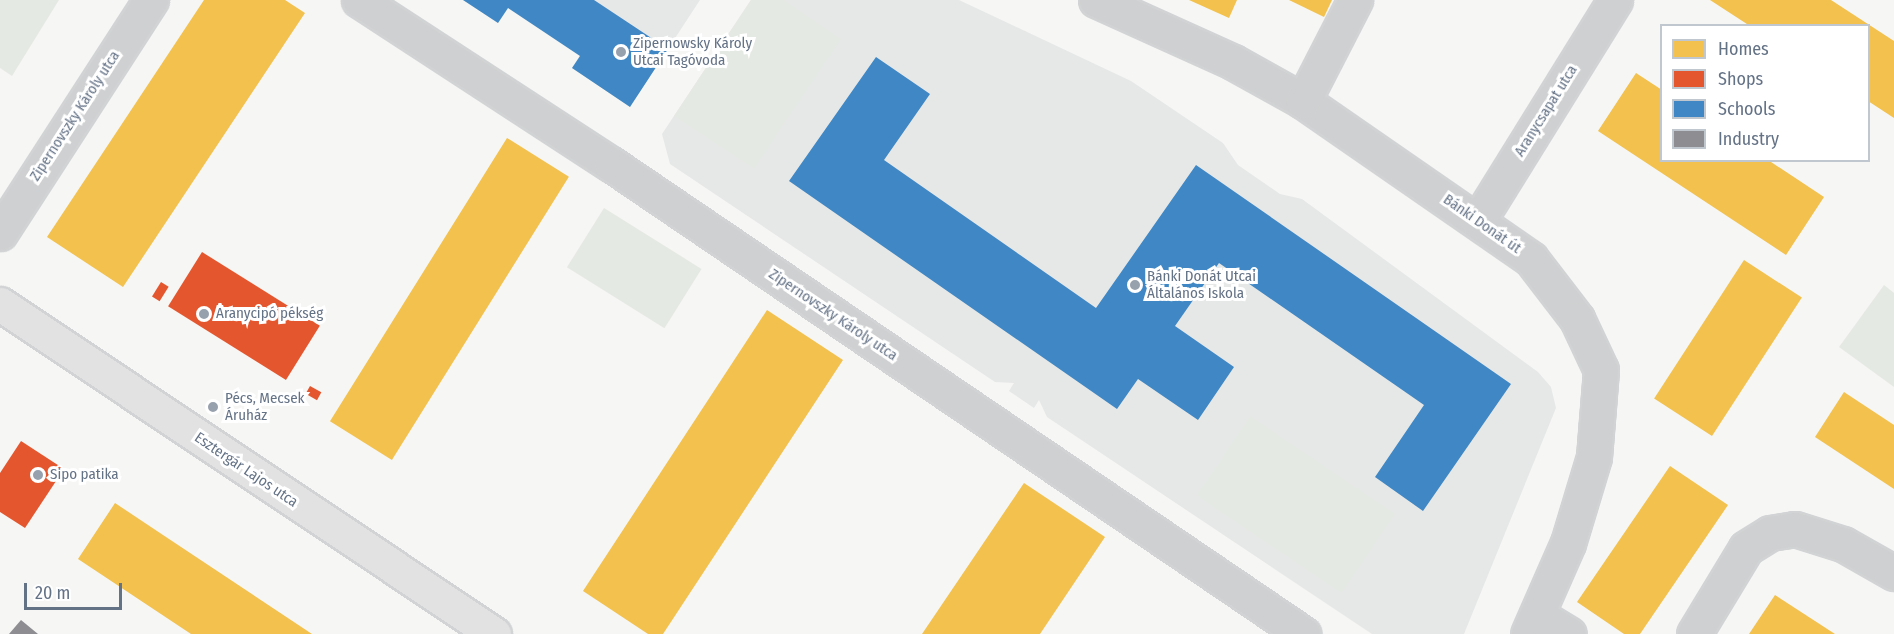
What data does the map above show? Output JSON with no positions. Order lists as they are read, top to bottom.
{
  "streets": {
    "street": [
      "Aranycsapat utca",
      "Zipernovszky Károly utca",
      "Bánki Donát út",
      "Esztergár Lajos utca"
    ]
  },
  "crossings": [
    ["Aranycsapat utca", "Bánki Donát út"]
  ],
  "places": [
    "Zipernowsky Károly Utcai Tagóvoda",
    "Bánki Donát Utcai Általános Iskola",
    "Aranycipó pékség",
    "Pécs, Mecsek Áruház",
    "Sipo patika"
  ],
  "legend": [
    "Homes",
    "Shops",
    "Schools",
    "Industry"
  ],
  "scale_bar": "20 m"
}
